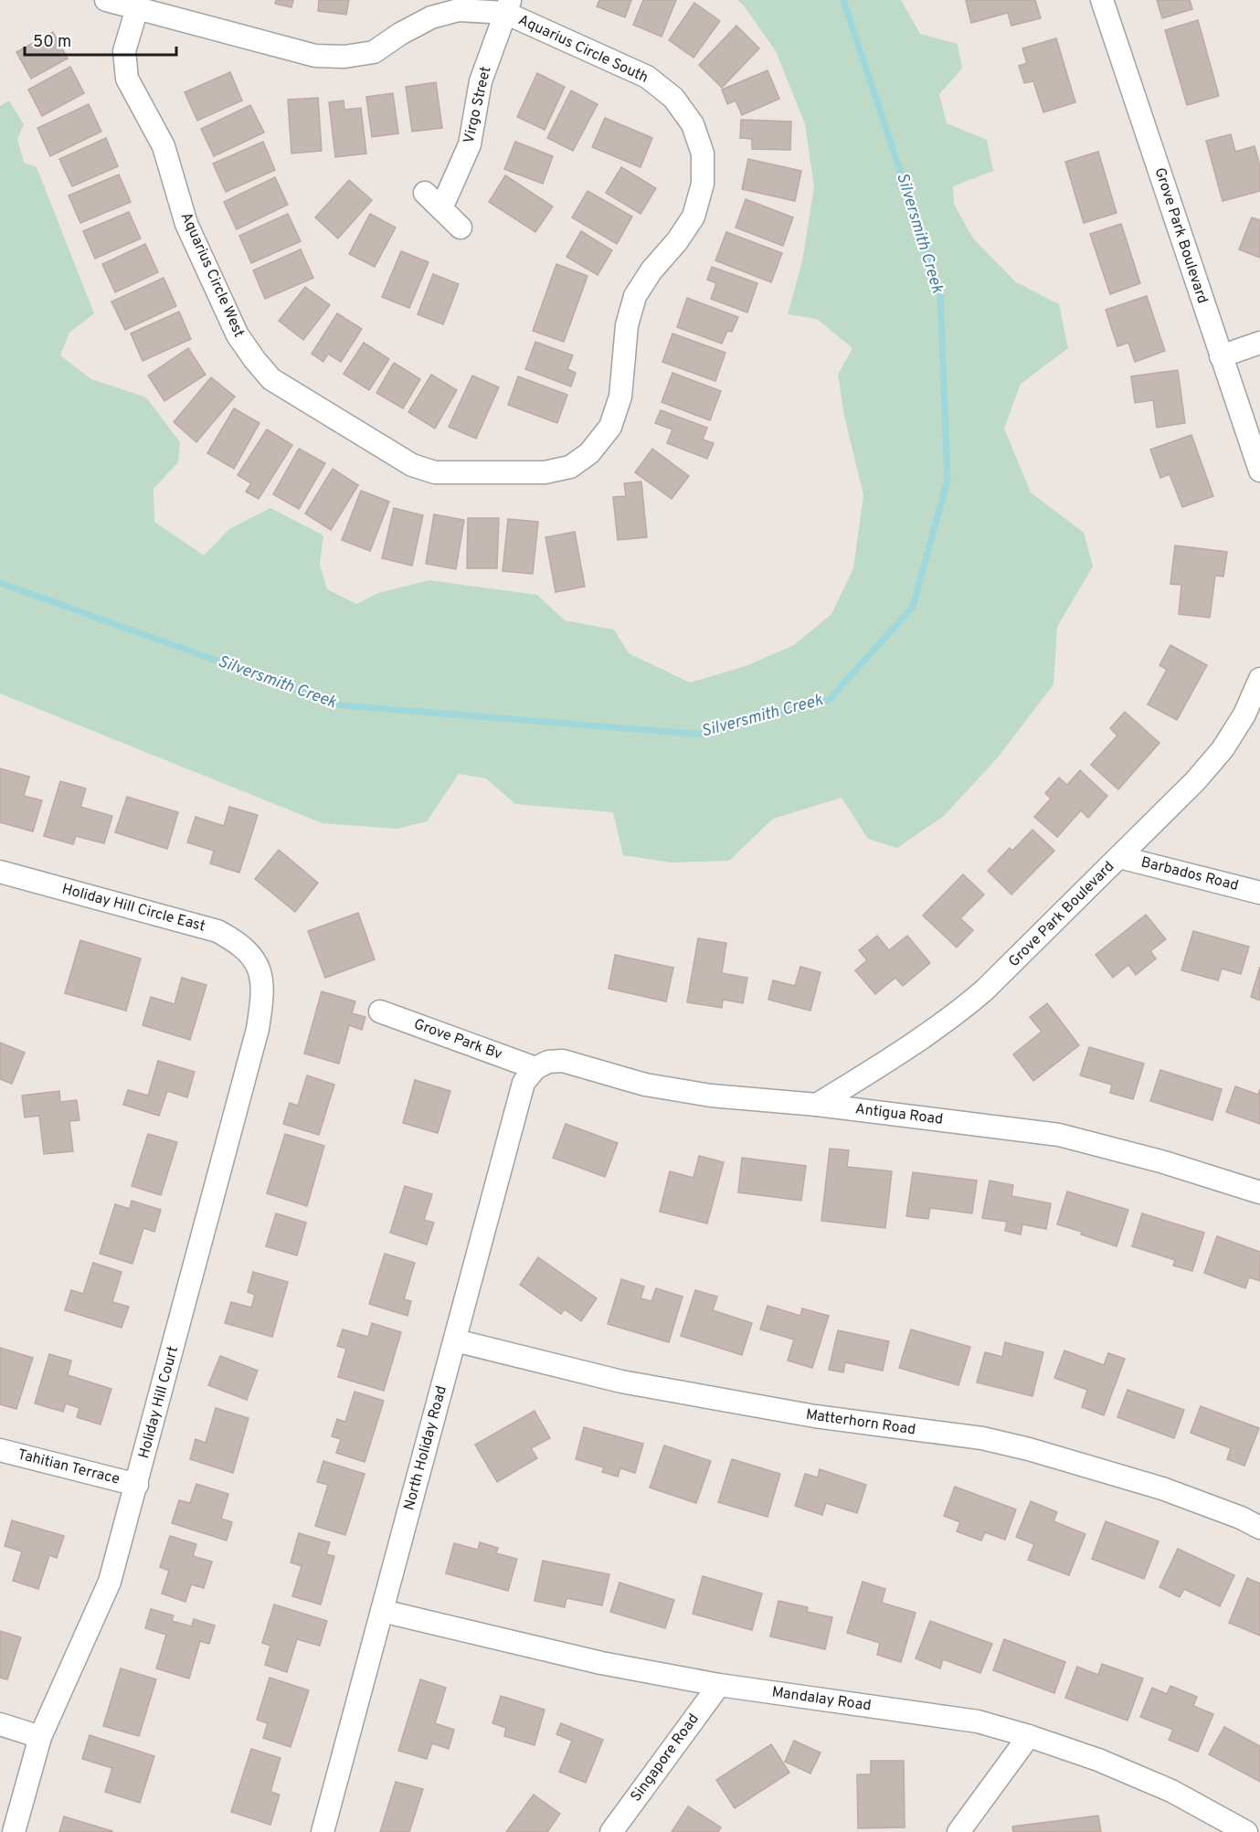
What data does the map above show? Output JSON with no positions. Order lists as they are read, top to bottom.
{
  "streets": {
    "street": [
      "Aquarius Circle South",
      "Virgo Street",
      "Grove Park Boulevard",
      "Aquarius Circle West",
      "Barbados Road",
      "Holiday Hill Circle East",
      "Grove Park Bv",
      "Antigua Road",
      "Holiday Hill Court",
      "Matterhorn Road",
      "North Holiday Road",
      "Tahitian Terrace",
      "Mandalay Road",
      "Singapore Road"
    ]
  },
  "crossings": [
    ["Aquarius Circle South", "Virgo Street"],
    ["Aquarius Circle South", "Aquarius Circle West"],
    ["Grove Park Boulevard", "Barbados Road"],
    ["Grove Park Boulevard", "Antigua Road"],
    ["Holiday Hill Circle East", "Holiday Hill Court"],
    ["Grove Park Bv", "Antigua Road"],
    ["Grove Park Bv", "North Holiday Road"],
    ["Antigua Road", "North Holiday Road"],
    ["Holiday Hill Court", "Tahitian Terrace"],
    ["Matterhorn Road", "North Holiday Road"],
    ["North Holiday Road", "Mandalay Road"],
    ["Mandalay Road", "Singapore Road"]
  ],
  "water": ["Silversmith Creek"],
  "scale_bar": "50 m"
}
